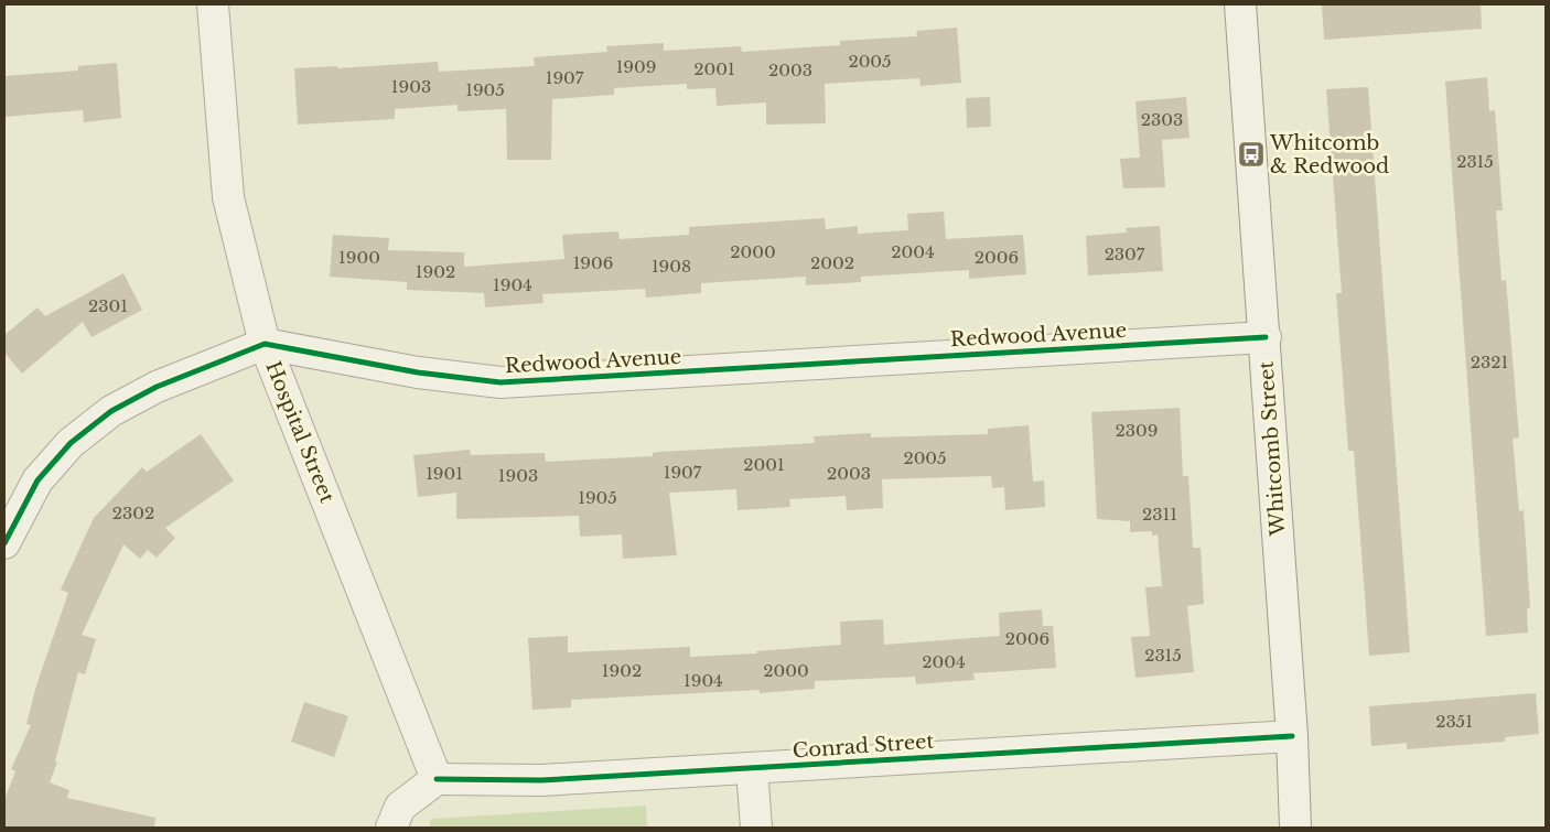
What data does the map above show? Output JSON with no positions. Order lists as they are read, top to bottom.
{
  "streets": {
    "street": [
      "Redwood Avenue",
      "Hospital Street",
      "Whitcomb Street",
      "Conrad Street"
    ]
  },
  "crossings": [
    ["Redwood Avenue", "Hospital Street"],
    ["Redwood Avenue", "Whitcomb Street"],
    ["Hospital Street", "Conrad Street"],
    ["Whitcomb Street", "Conrad Street"]
  ],
  "places": {
    "bus stop": ["Whitcomb & Redwood"]
  },
  "house_numbers": [
    "2005",
    "1909",
    "2001",
    "2003",
    "1907",
    "1903",
    "1905",
    "2303",
    "2315",
    "2000",
    "2004",
    "2307",
    "1900",
    "2006",
    "1906",
    "2002",
    "1908",
    "1902",
    "1904",
    "2301",
    "2321",
    "2309",
    "2005",
    "2001",
    "1907",
    "1901",
    "2003",
    "1903",
    "1905",
    "2302",
    "2311",
    "2006",
    "2315",
    "2004",
    "1902",
    "2000",
    "1904",
    "2351"
  ]
}
